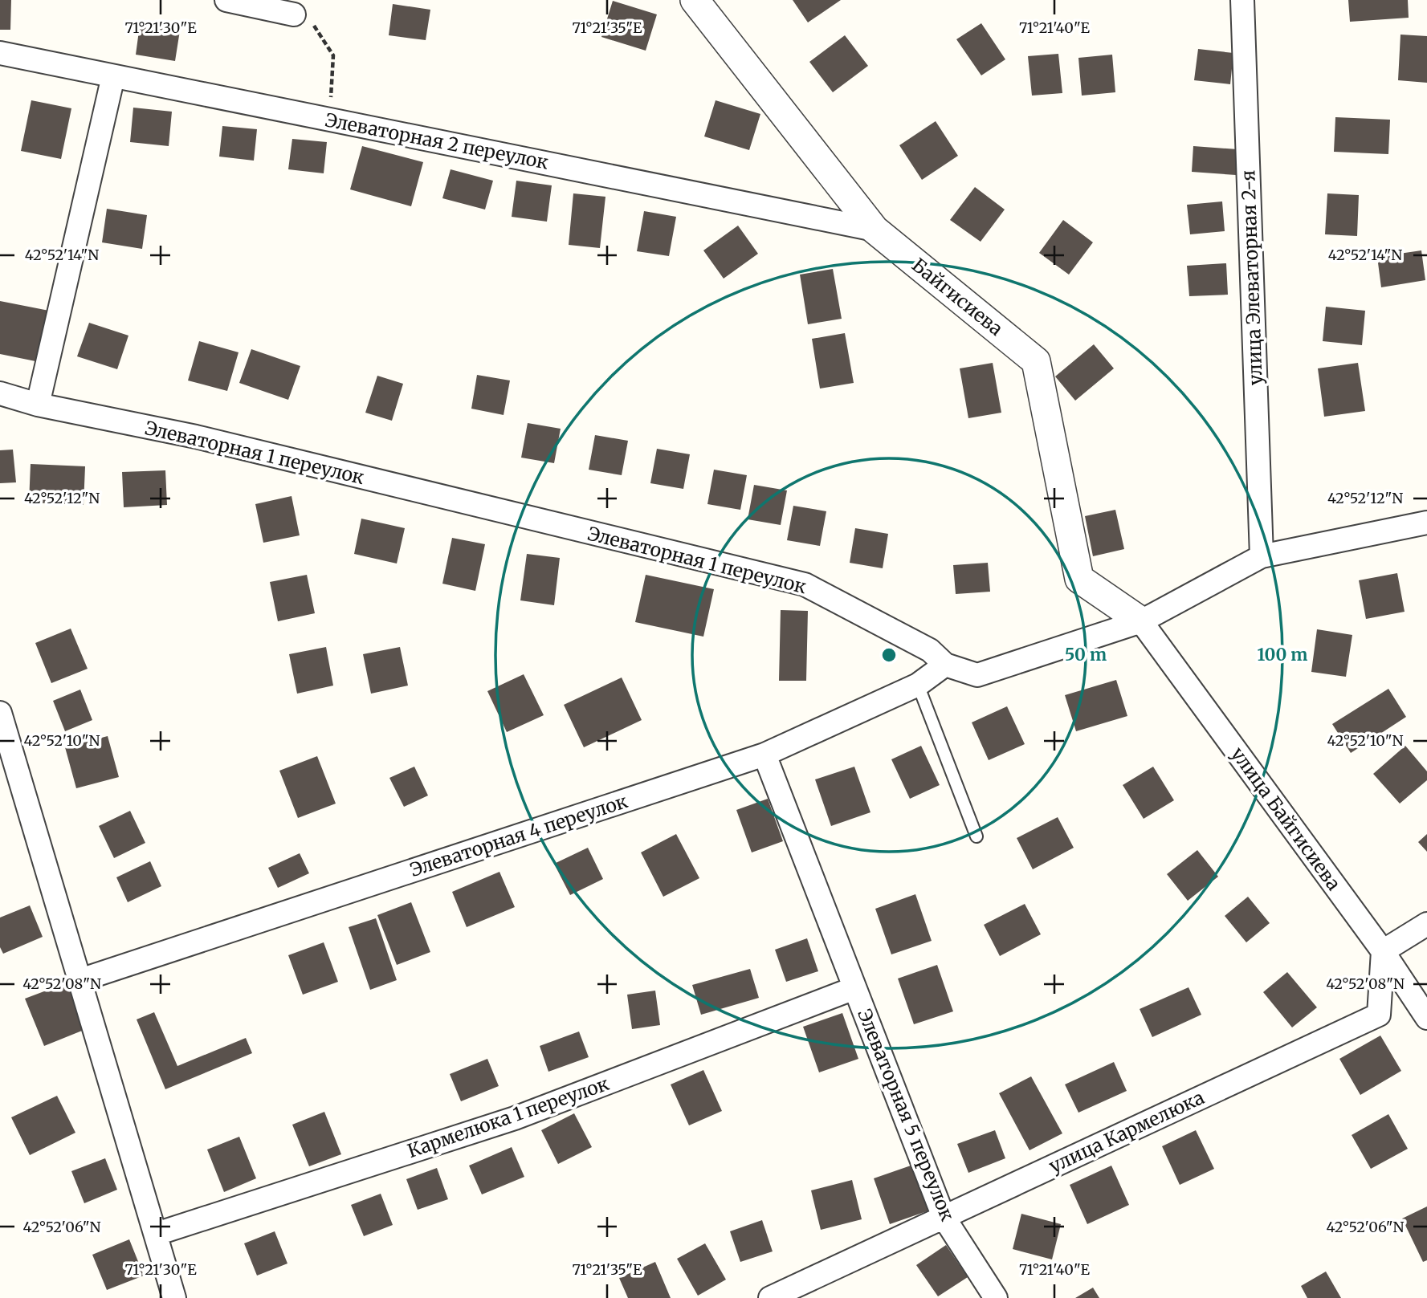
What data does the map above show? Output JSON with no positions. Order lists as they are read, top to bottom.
{
  "streets": {
    "street": [
      "Элеваторная 2 переулок",
      "улица Элеваторная 2-я",
      "Байгисиева",
      "Элеваторная 1 переулок",
      "улица Байгисиева",
      "Элеваторная 4 переулок",
      "Элеваторная 5 переулок",
      "Кармелюка 1 переулок",
      "улица Кармелюка"
    ]
  },
  "crossings": [
    ["Элеваторная 2 переулок", "Байгисиева"],
    ["улица Элеваторная 2-я", "Элеваторная 1 переулок"],
    ["Байгисиева", "Элеваторная 1 переулок"],
    ["Байгисиева", "улица Байгисиева"],
    ["Элеваторная 1 переулок", "улица Байгисиева"],
    ["Элеваторная 1 переулок", "Элеваторная 4 переулок"],
    ["улица Байгисиева", "улица Кармелюка"],
    ["Элеваторная 4 переулок", "Элеваторная 5 переулок"],
    ["Элеваторная 5 переулок", "Кармелюка 1 переулок"],
    ["Элеваторная 5 переулок", "улица Кармелюка"]
  ],
  "coordinates": [
    "71°21'30\"E",
    "71°21'35\"E",
    "71°21'40\"E",
    "42°52'14\"N",
    "42°52'12\"N",
    "42°52'10\"N",
    "42°52'08\"N",
    "42°52'06\"N"
  ],
  "rings": ["50 m", "100 m"]
}
